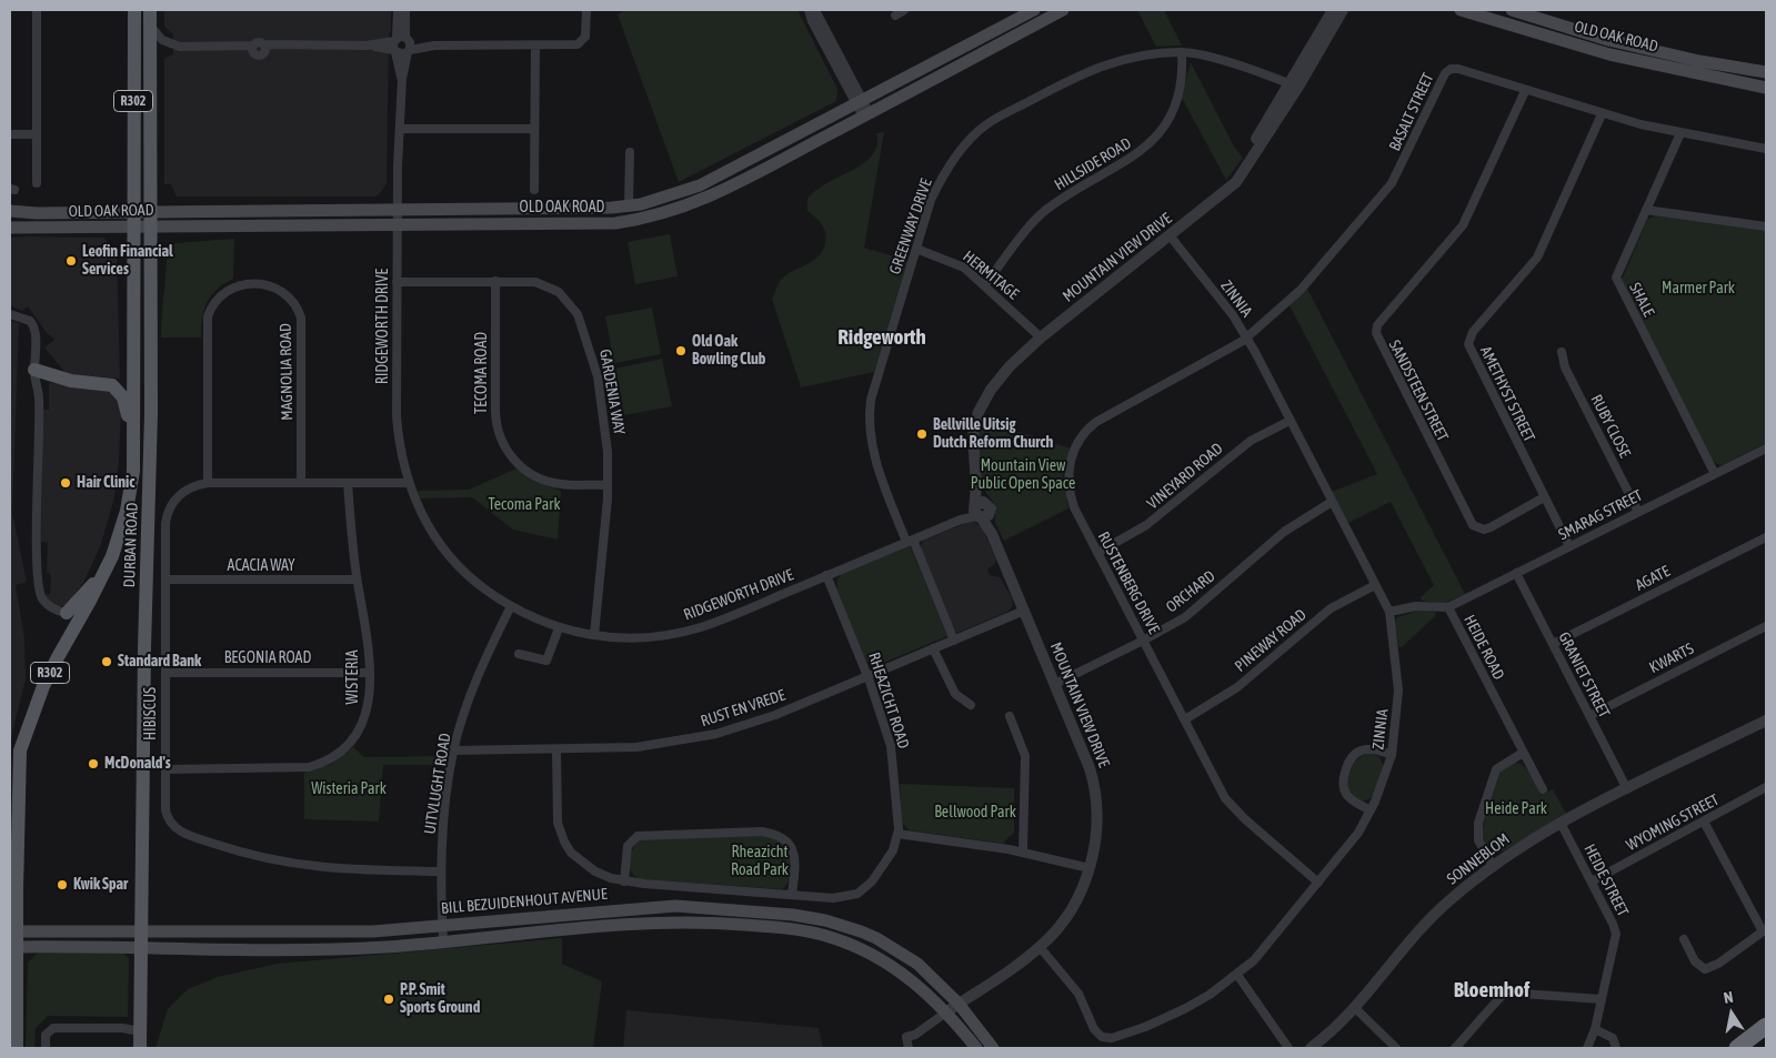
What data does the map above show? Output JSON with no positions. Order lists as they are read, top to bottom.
{
  "streets": {
    "main road": [
      "OLD OAK ROAD",
      "R302",
      "DURBAN ROAD",
      "BILL BEZUIDENHOUT AVENUE"
    ],
    "street": [
      "BASALT STREET",
      "HILLSIDE ROAD",
      "GREENWAY DRIVE",
      "MOUNTAIN VIEW DRIVE",
      "HERMITAGE",
      "ZINNIA",
      "SHALE",
      "RIDGEWORTH DRIVE",
      "MAGNOLIA ROAD",
      "TECOMA ROAD",
      "SANDSTEEN STREET",
      "GARDENIA WAY",
      "AMETHYST STREET",
      "RUBY CLOSE",
      "VINEYARD ROAD",
      "SMARAG STREET",
      "ACACIA WAY",
      "AGATE",
      "RUSTENBERG DRIVE",
      "ORCHARD",
      "PINEWAY ROAD",
      "HEIDE ROAD",
      "BEGONIA ROAD",
      "KWARTS",
      "GRANIET STREET",
      "WISTERIA",
      "RHEAZICHT ROAD",
      "RUST EN VREDE",
      "HIBISCUS",
      "UITVLUGHT ROAD",
      "WYOMING STREET",
      "SONNEBLOM",
      "HEIDE STREET"
    ]
  },
  "crossings": [
    ["OLD OAK ROAD", "R302"],
    ["OLD OAK ROAD", "RIDGEWORTH DRIVE"],
    ["OLD OAK ROAD", "DURBAN ROAD"],
    ["R302", "BILL BEZUIDENHOUT AVENUE"],
    ["BASALT STREET", "ZINNIA"],
    ["BASALT STREET", "SHALE"],
    ["BASALT STREET", "SANDSTEEN STREET"],
    ["BASALT STREET", "AMETHYST STREET"],
    ["BASALT STREET", "RUSTENBERG DRIVE"],
    ["HILLSIDE ROAD", "GREENWAY DRIVE"],
    ["HILLSIDE ROAD", "HERMITAGE"],
    ["GREENWAY DRIVE", "MOUNTAIN VIEW DRIVE"],
    ["GREENWAY DRIVE", "HERMITAGE"],
    ["GREENWAY DRIVE", "RIDGEWORTH DRIVE"],
    ["GREENWAY DRIVE", "RUST EN VREDE"],
    ["MOUNTAIN VIEW DRIVE", "HERMITAGE"],
    ["MOUNTAIN VIEW DRIVE", "ZINNIA"],
    ["MOUNTAIN VIEW DRIVE", "RIDGEWORTH DRIVE"],
    ["MOUNTAIN VIEW DRIVE", "ORCHARD"],
    ["MOUNTAIN VIEW DRIVE", "RUST EN VREDE"],
    ["MOUNTAIN VIEW DRIVE", "BILL BEZUIDENHOUT AVENUE"],
    ["ZINNIA", "VINEYARD ROAD"],
    ["ZINNIA", "RUSTENBERG DRIVE"],
    ["ZINNIA", "ORCHARD"],
    ["ZINNIA", "PINEWAY ROAD"],
    ["ZINNIA", "HEIDE ROAD"],
    ["SHALE", "SMARAG STREET"],
    ["RIDGEWORTH DRIVE", "GARDENIA WAY"],
    ["RIDGEWORTH DRIVE", "RHEAZICHT ROAD"],
    ["RIDGEWORTH DRIVE", "HIBISCUS"],
    ["RIDGEWORTH DRIVE", "UITVLUGHT ROAD"],
    ["MAGNOLIA ROAD", "HIBISCUS"],
    ["TECOMA ROAD", "GARDENIA WAY"],
    ["SANDSTEEN STREET", "AMETHYST STREET"],
    ["AMETHYST STREET", "SMARAG STREET"],
    ["RUBY CLOSE", "SMARAG STREET"],
    ["VINEYARD ROAD", "RUSTENBERG DRIVE"],
    ["SMARAG STREET", "HEIDE ROAD"],
    ["SMARAG STREET", "GRANIET STREET"],
    ["DURBAN ROAD", "BILL BEZUIDENHOUT AVENUE"],
    ["ACACIA WAY", "WISTERIA"],
    ["ACACIA WAY", "HIBISCUS"],
    ["AGATE", "GRANIET STREET"],
    ["RUSTENBERG DRIVE", "ORCHARD"],
    ["RUSTENBERG DRIVE", "PINEWAY ROAD"],
    ["BEGONIA ROAD", "WISTERIA"],
    ["BEGONIA ROAD", "HIBISCUS"],
    ["KWARTS", "GRANIET STREET"],
    ["GRANIET STREET", "SONNEBLOM"],
    ["WISTERIA", "HIBISCUS"],
    ["RHEAZICHT ROAD", "RUST EN VREDE"],
    ["RUST EN VREDE", "UITVLUGHT ROAD"],
    ["HIBISCUS", "UITVLUGHT ROAD"],
    ["UITVLUGHT ROAD", "BILL BEZUIDENHOUT AVENUE"],
    ["WYOMING STREET", "HEIDE STREET"],
    ["SONNEBLOM", "HEIDE STREET"]
  ],
  "districts": ["Ridgeworth", "Bloemhof"],
  "parks": [
    "Marmer Park",
    "Mountain View Public Open Space",
    "Tecoma Park",
    "Wisteria Park",
    "Heide Park",
    "Bellwood Park",
    "Rheazicht Road Park"
  ],
  "places": [
    "Leofin Financial Services",
    "Old Oak Bowling Club",
    "Bellville Uitsig Dutch Reform Church",
    "Hair Clinic",
    "Standard Bank",
    "McDonald's",
    "Kwik Spar",
    "P.P. Smit Sports Ground"
  ],
  "north": "top"
}
